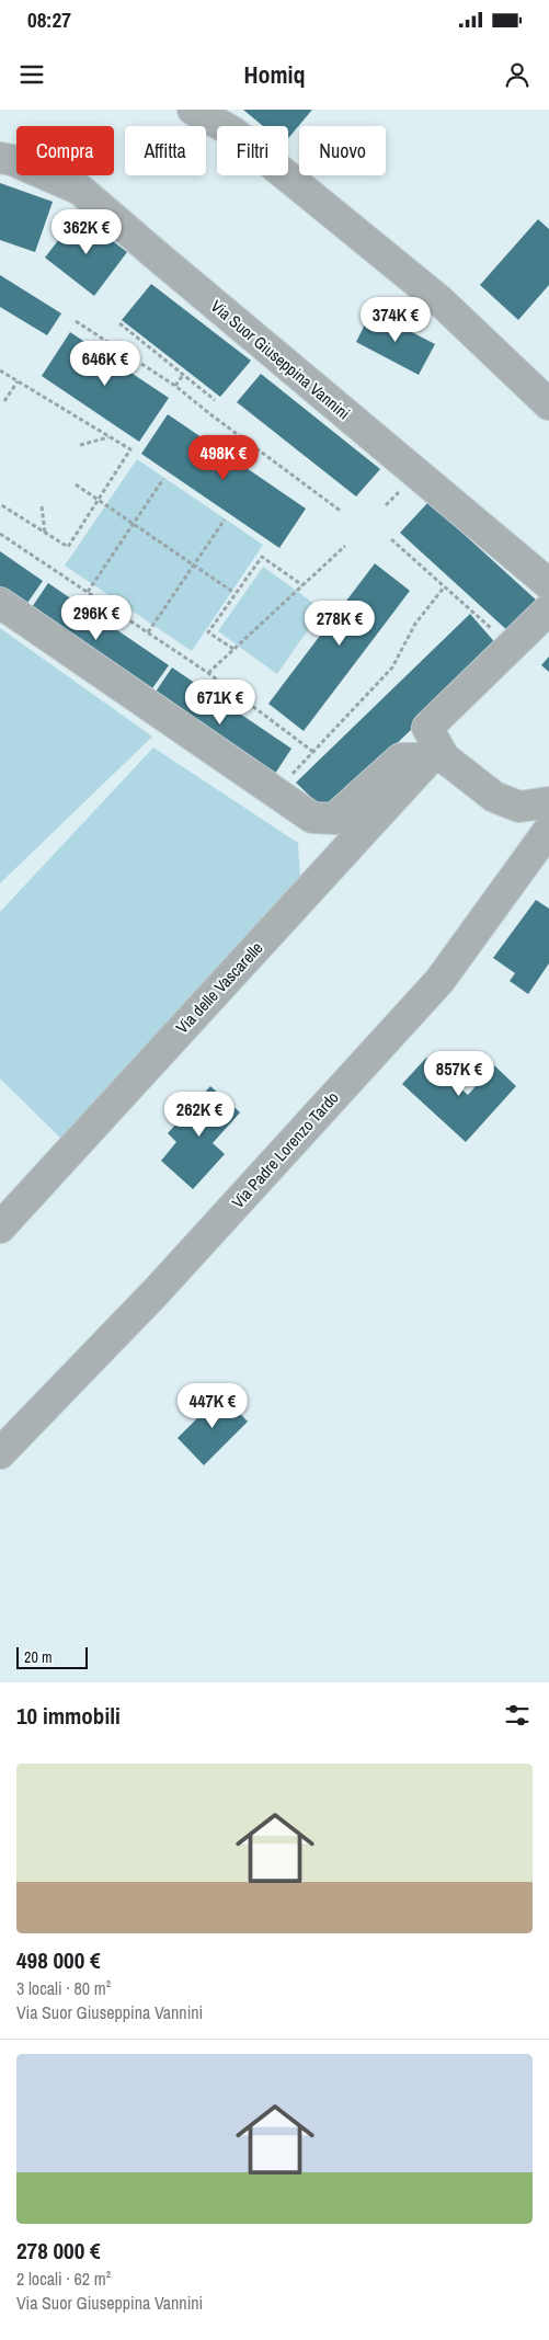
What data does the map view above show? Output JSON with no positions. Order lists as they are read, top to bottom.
{
  "streets": {
    "street": ["Via Suor Giuseppina Vannini", "Via delle Vascarelle", "Via Padre Lorenzo Tardo"]
  },
  "scale_bar": "20 m",
  "page": {
    "status": "08:27",
    "header": "Homiq",
    "chip": [
      "Compra",
      "Affitta",
      "Filtri",
      "Nuovo"
    ],
    "price": [
      "362K €",
      "374K €",
      "646K €",
      "498K €",
      "296K €",
      "278K €",
      "671K €",
      "857K €",
      "262K €",
      "447K €"
    ],
    "scale": "20 m",
    "heading": "10 immobili",
    "list": [
      {
        "name": "498 000 €",
        "note": "3 locali · 80 m² · Via Suor Giuseppina Vannini"
      },
      {
        "name": "278 000 €",
        "note": "2 locali · 62 m² · Via Suor Giuseppina Vannini"
      }
    ]
  }
}
